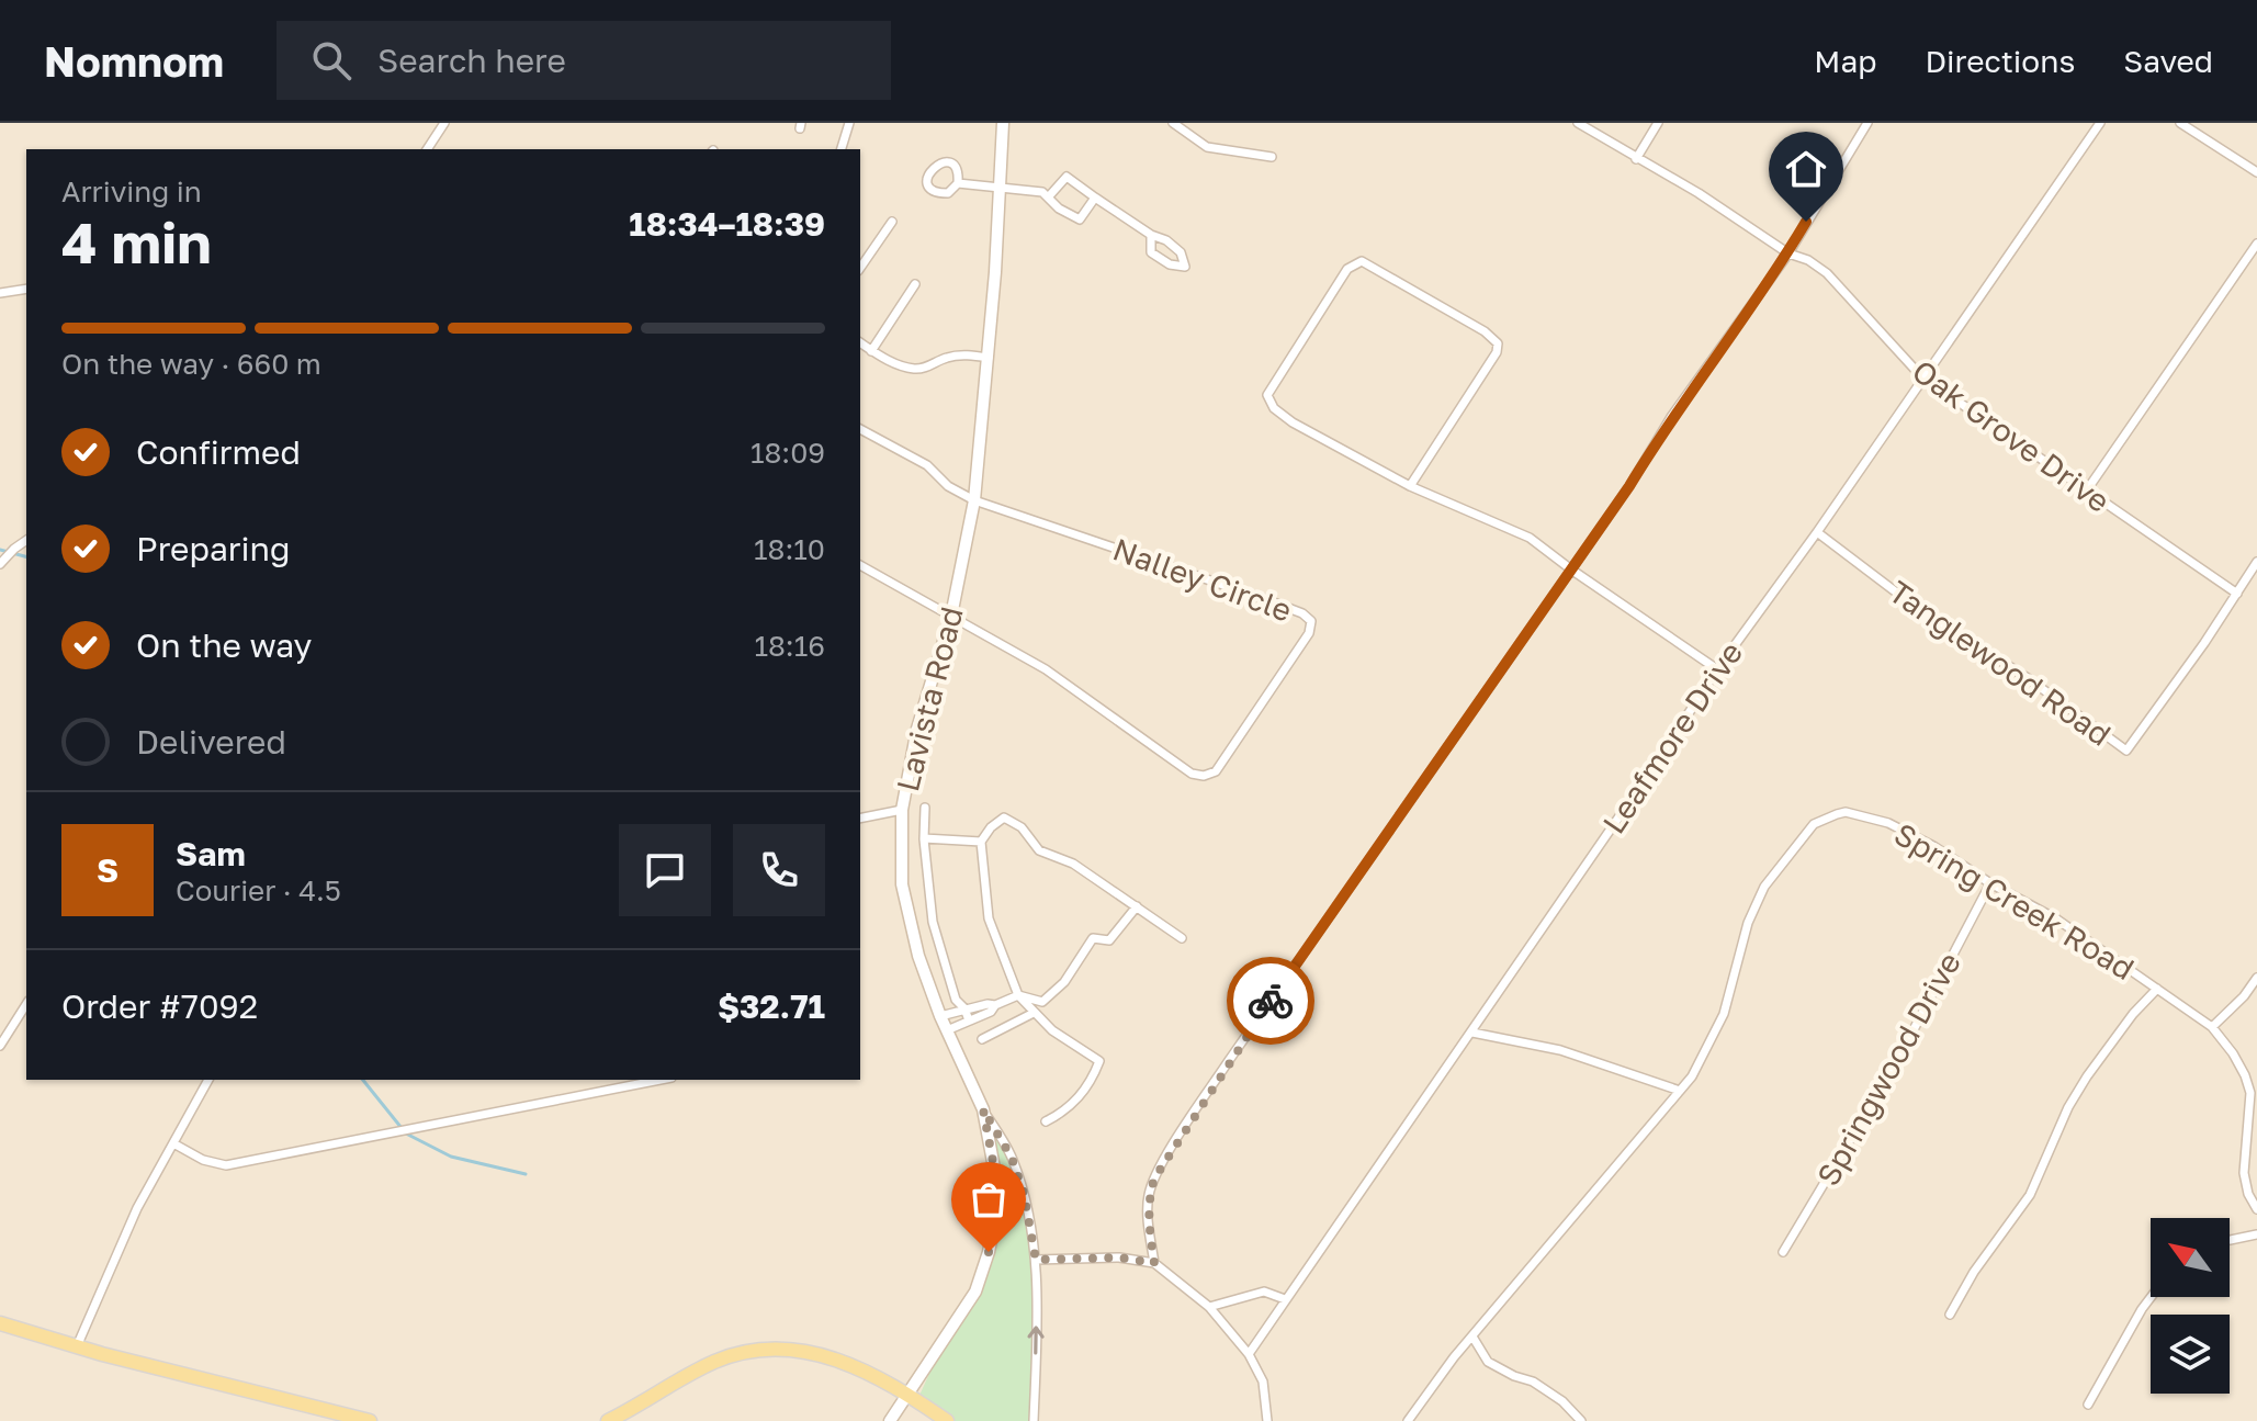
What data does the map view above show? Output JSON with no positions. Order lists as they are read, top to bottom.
{
  "streets": {
    "main road": ["Lavista Road"],
    "street": [
      "Oak Grove Drive",
      "Nalley Circle",
      "Tanglewood Road",
      "Leafmore Drive",
      "Spring Creek Road",
      "Springwood Drive"
    ]
  },
  "crossings": [
    ["Oak Grove Drive", "Tanglewood Road"],
    ["Oak Grove Drive", "Leafmore Drive"],
    ["Nalley Circle", "Lavista Road"],
    ["Tanglewood Road", "Leafmore Drive"],
    ["Spring Creek Road", "Springwood Drive"]
  ],
  "north": "top left",
  "page": {
    "header": "Nomnom",
    "search": "Search here",
    "nav": ["Map", "Directions", "Saved"],
    "heading": ["4 min", "Arriving in", "18:34–18:39"],
    "panel": [
      "Sam",
      "Courier · 4.5",
      "Order #7092",
      "$32.71"
    ],
    "bar": "On the way · 660 m",
    "list": [
      ["Confirmed", "18:09"],
      ["Preparing", "18:10"],
      ["On the way", "18:16"],
      "Delivered"
    ],
    "round": "S"
  }
}
